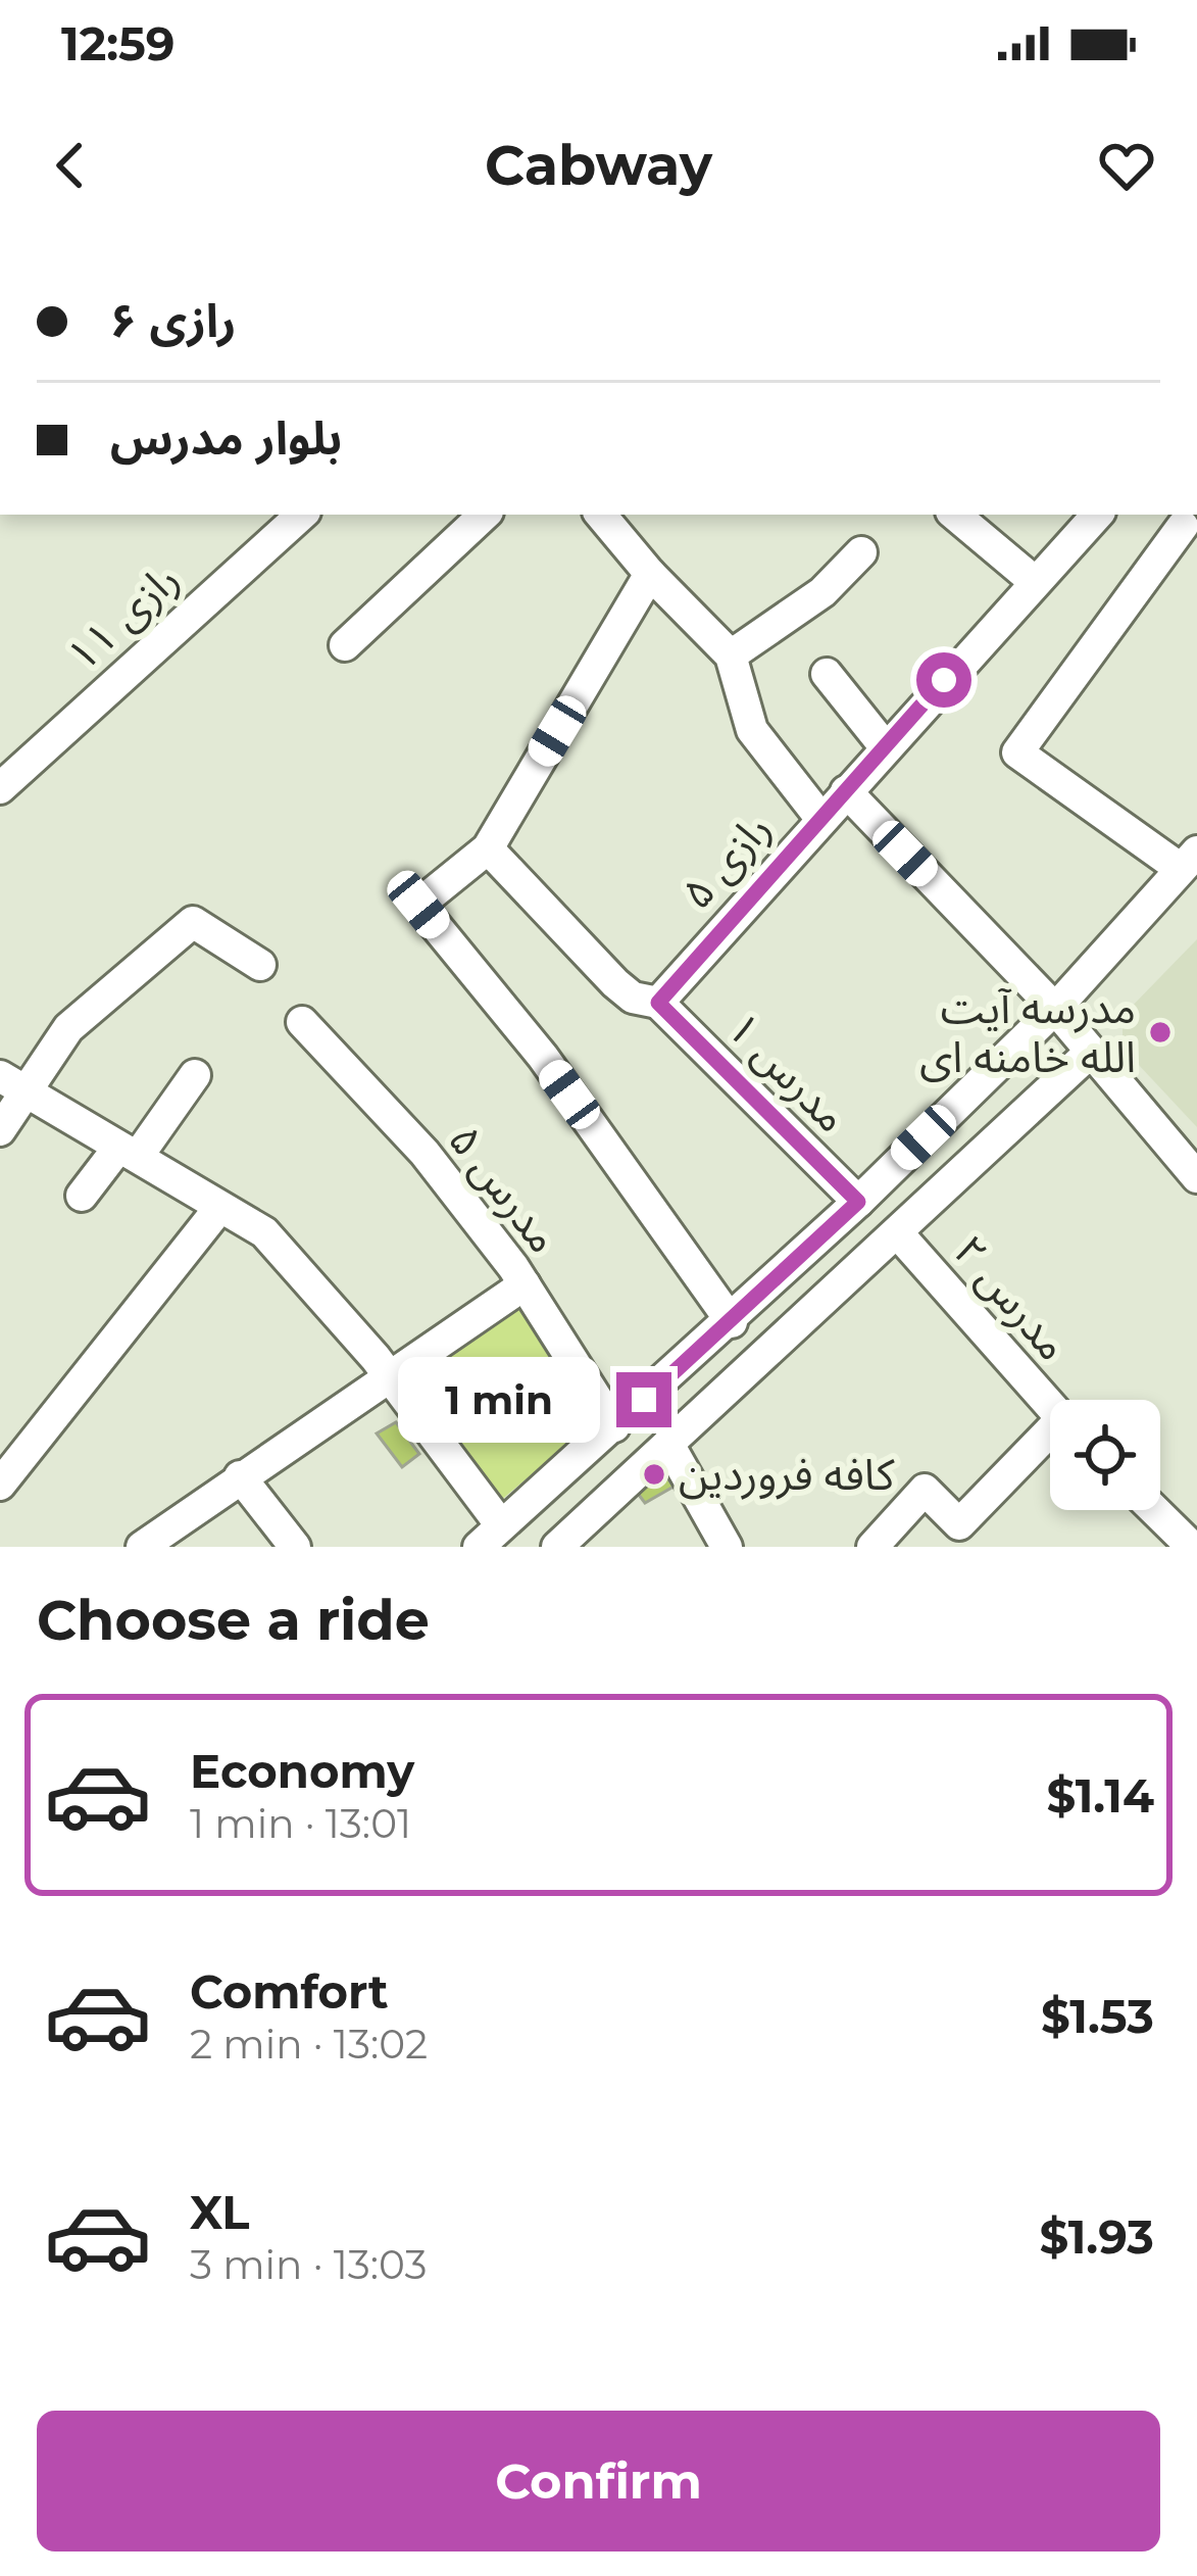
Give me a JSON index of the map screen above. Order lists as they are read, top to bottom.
{
  "streets": {
    "street": [
      "رازی ۱۱",
      "رازی ۵",
      "مدرس ۱",
      "مدرس ۵",
      "مدرس ۲"
    ]
  },
  "crossings": [
    ["رازی ۵", "مدرس ۱"]
  ],
  "places": ["مدرسه آیت الله خامنه ای", "کافه فروردین"],
  "page": {
    "status": "12:59",
    "header": "Cabway",
    "banner": ["رازی ۶", "بلوار مدرس"],
    "bubble": "1 min",
    "heading": "Choose a ride",
    "list": [
      {
        "name": "Economy",
        "note": "1 min · 13:01",
        "value": "$1.14"
      },
      {
        "name": "Comfort",
        "note": "2 min · 13:02",
        "value": "$1.53"
      },
      {
        "name": "XL",
        "note": "3 min · 13:03",
        "value": "$1.93"
      }
    ],
    "buttons": "Confirm"
  }
}
